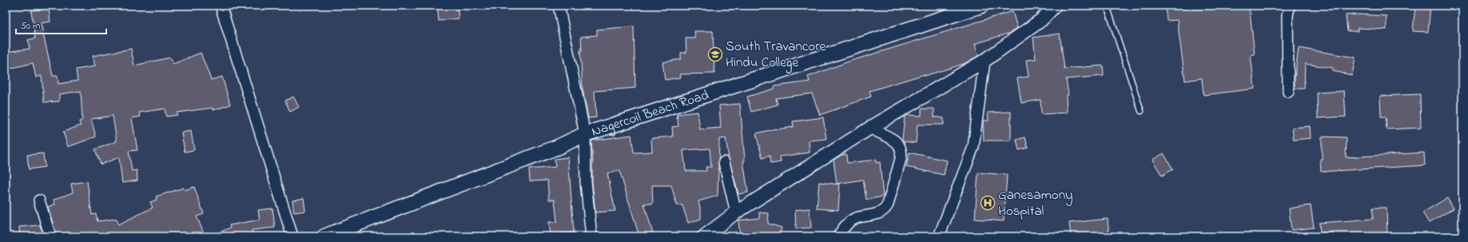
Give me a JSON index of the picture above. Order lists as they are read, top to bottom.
{
  "streets": {
    "main road": ["Nagercoil Beach Road"]
  },
  "places": {
    "school or university": ["South Travancore Hindu College"],
    "hospital": ["Ganesamony Hospital"]
  },
  "scale_bar": "50 m"
}
